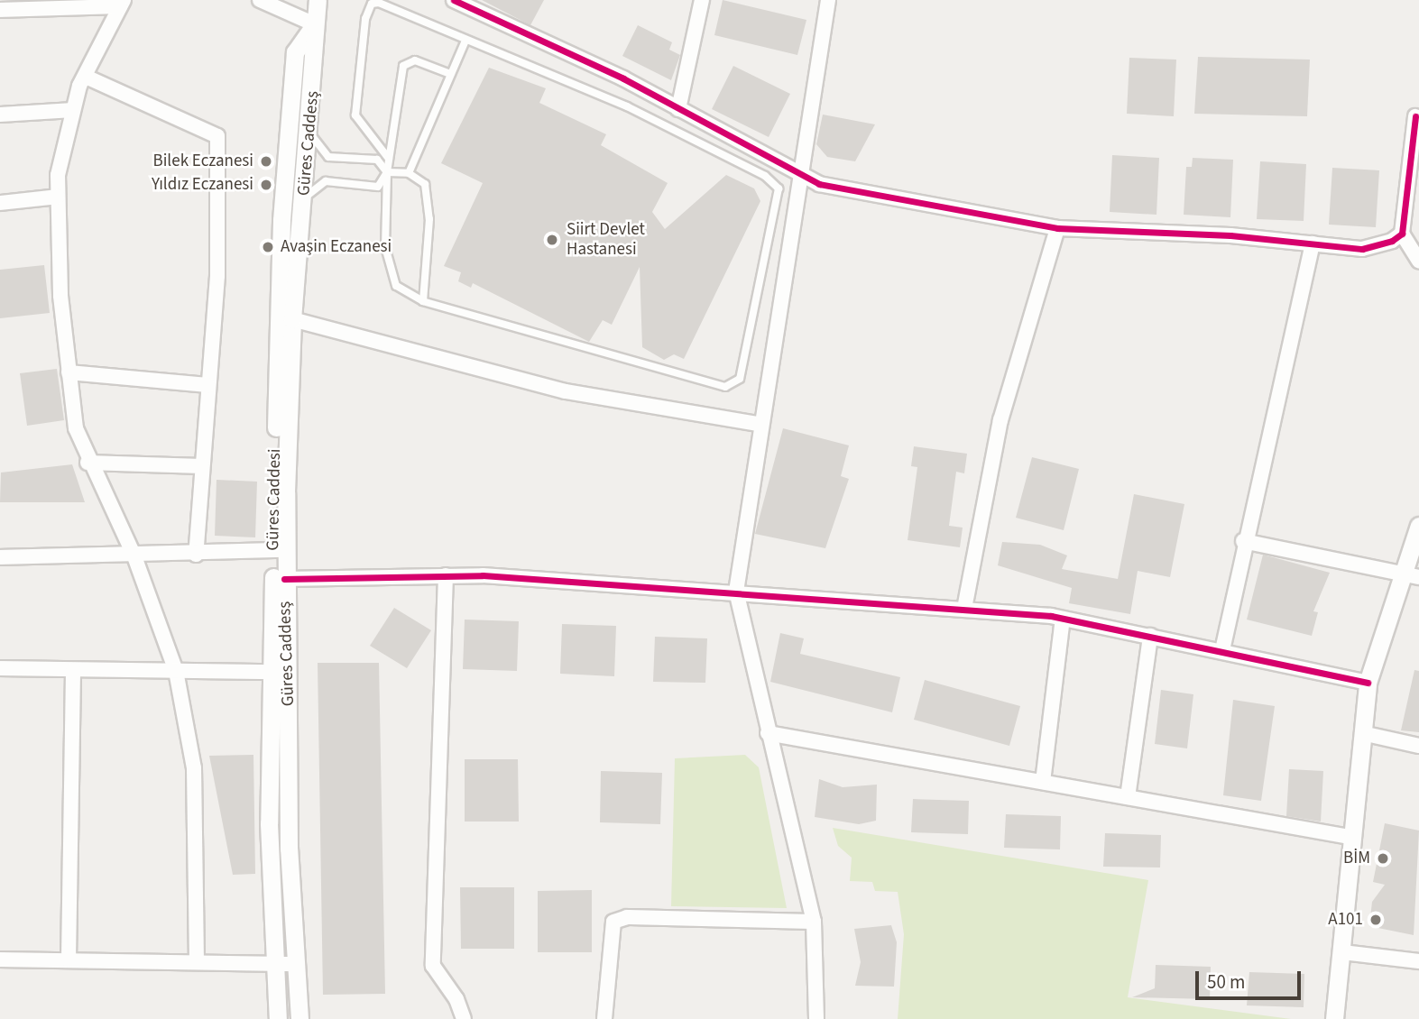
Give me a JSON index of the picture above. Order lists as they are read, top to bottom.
{
  "streets": {
    "street": ["Güres Caddesş", "Güres Caddesi"]
  },
  "crossings": [
    ["Güres Caddesş", "Güres Caddesi"]
  ],
  "places": [
    "Bilek Eczanesi",
    "Yıldız Eczanesi",
    "Siirt Devlet Hastanesi",
    "Avaşin Eczanesi",
    "BİM",
    "A101"
  ],
  "scale_bar": "50 m"
}
